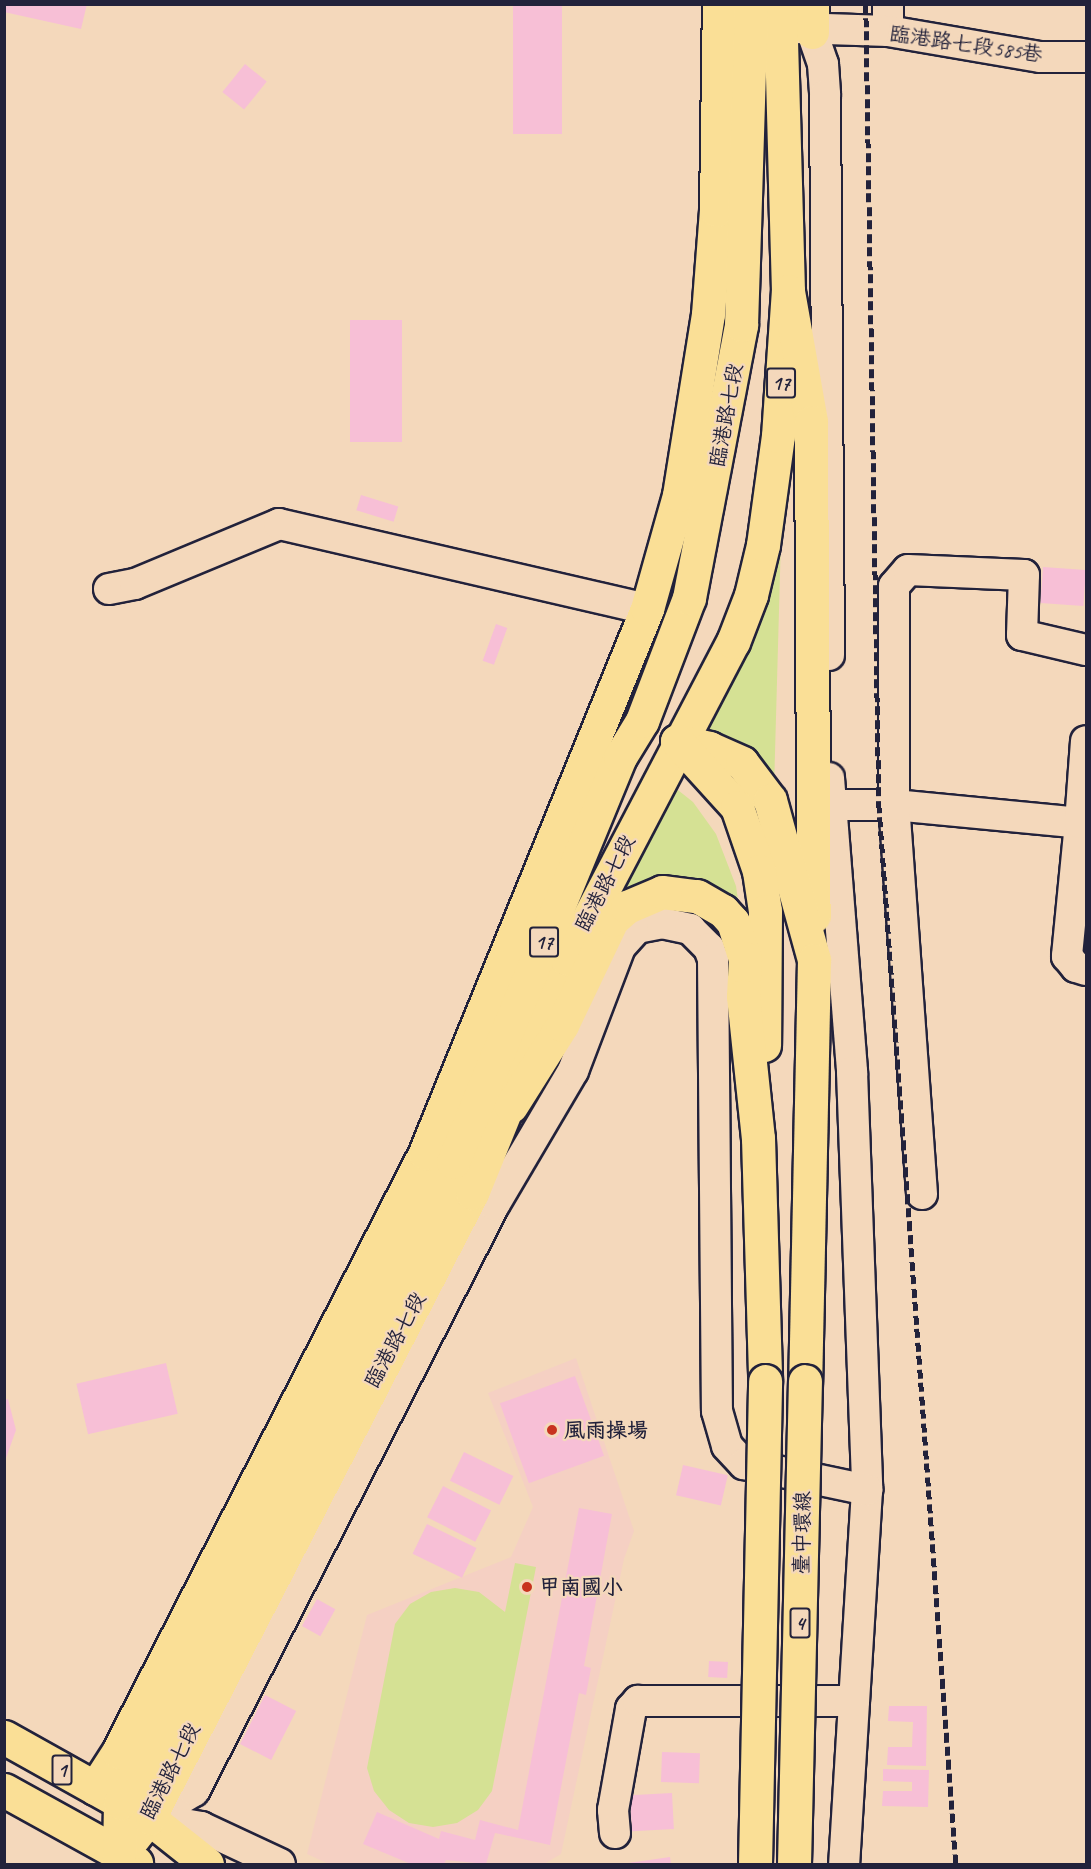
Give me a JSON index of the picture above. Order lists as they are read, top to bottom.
{
  "streets": {
    "main road": [
      "17",
      "臨港路七段",
      "臺中環線",
      "4",
      "1"
    ],
    "street": ["臨港路七段585巷"]
  },
  "crossings": [
    ["臨港路七段585巷", "臨港路七段"],
    ["臨港路七段", "臺中環線"],
    ["臨港路七段", "1"]
  ],
  "places": ["風雨操場", "甲南國小"]
}
